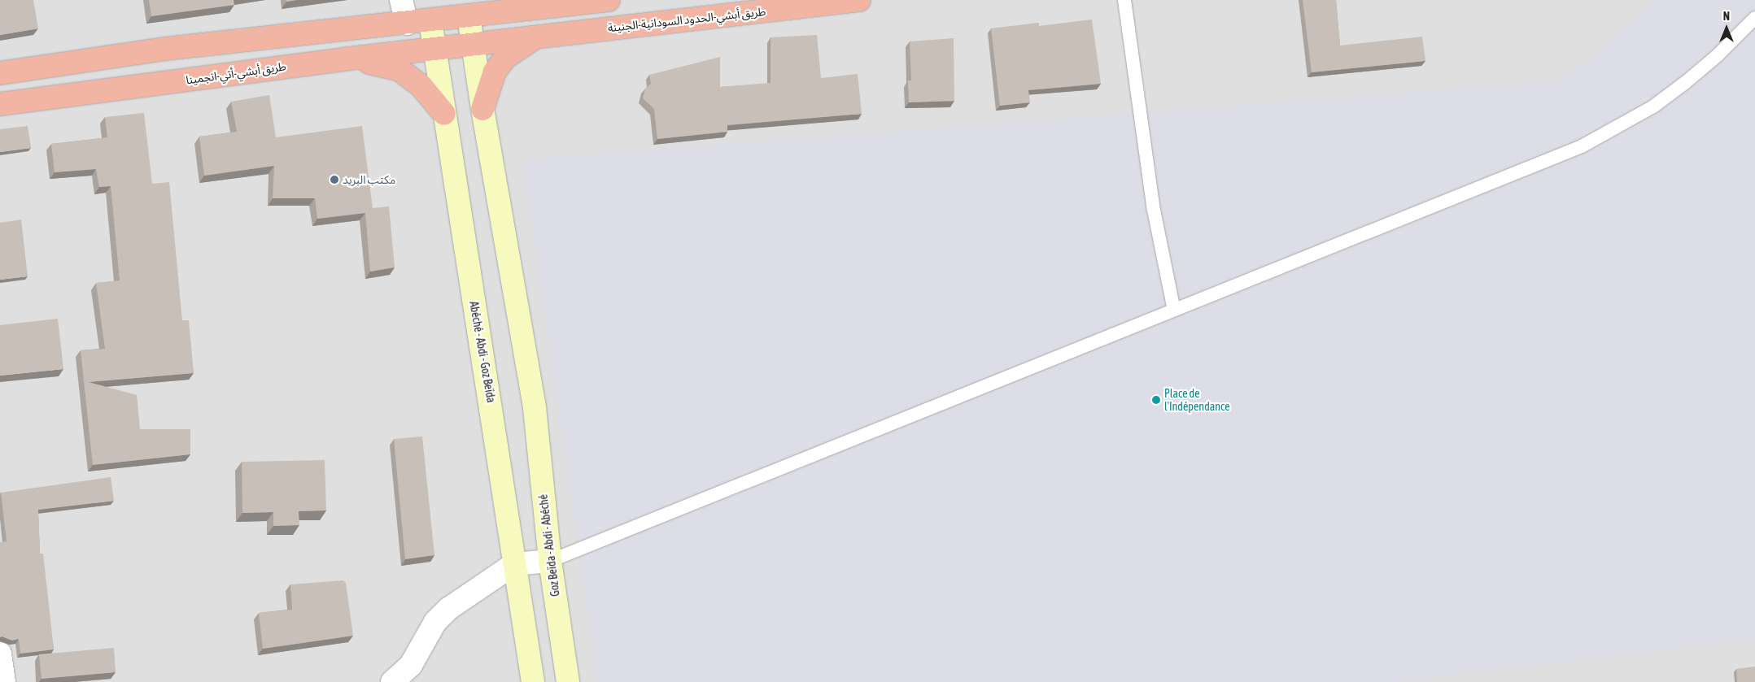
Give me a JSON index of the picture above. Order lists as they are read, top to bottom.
{
  "streets": {
    "highway": ["طريق أبشي-الحدود السودانية-الجنينة", "طريق أبشي-أتي-انجمينا"],
    "main road": ["Abéché - Abdi - Goz Beïda", "Goz Beïda - Abdi - Abéché"]
  },
  "crossings": [
    ["طريق أبشي-الحدود السودانية-الجنينة", "طريق أبشي-أتي-انجمينا"],
    ["طريق أبشي-الحدود السودانية-الجنينة", "Goz Beïda - Abdi - Abéché"],
    ["طريق أبشي-أتي-انجمينا", "Abéché - Abdi - Goz Beïda"],
    ["طريق أبشي-أتي-انجمينا", "Goz Beïda - Abdi - Abéché"]
  ],
  "places": ["مكتب البريد", "Place de l'Indépendance"],
  "north": "top"
}
